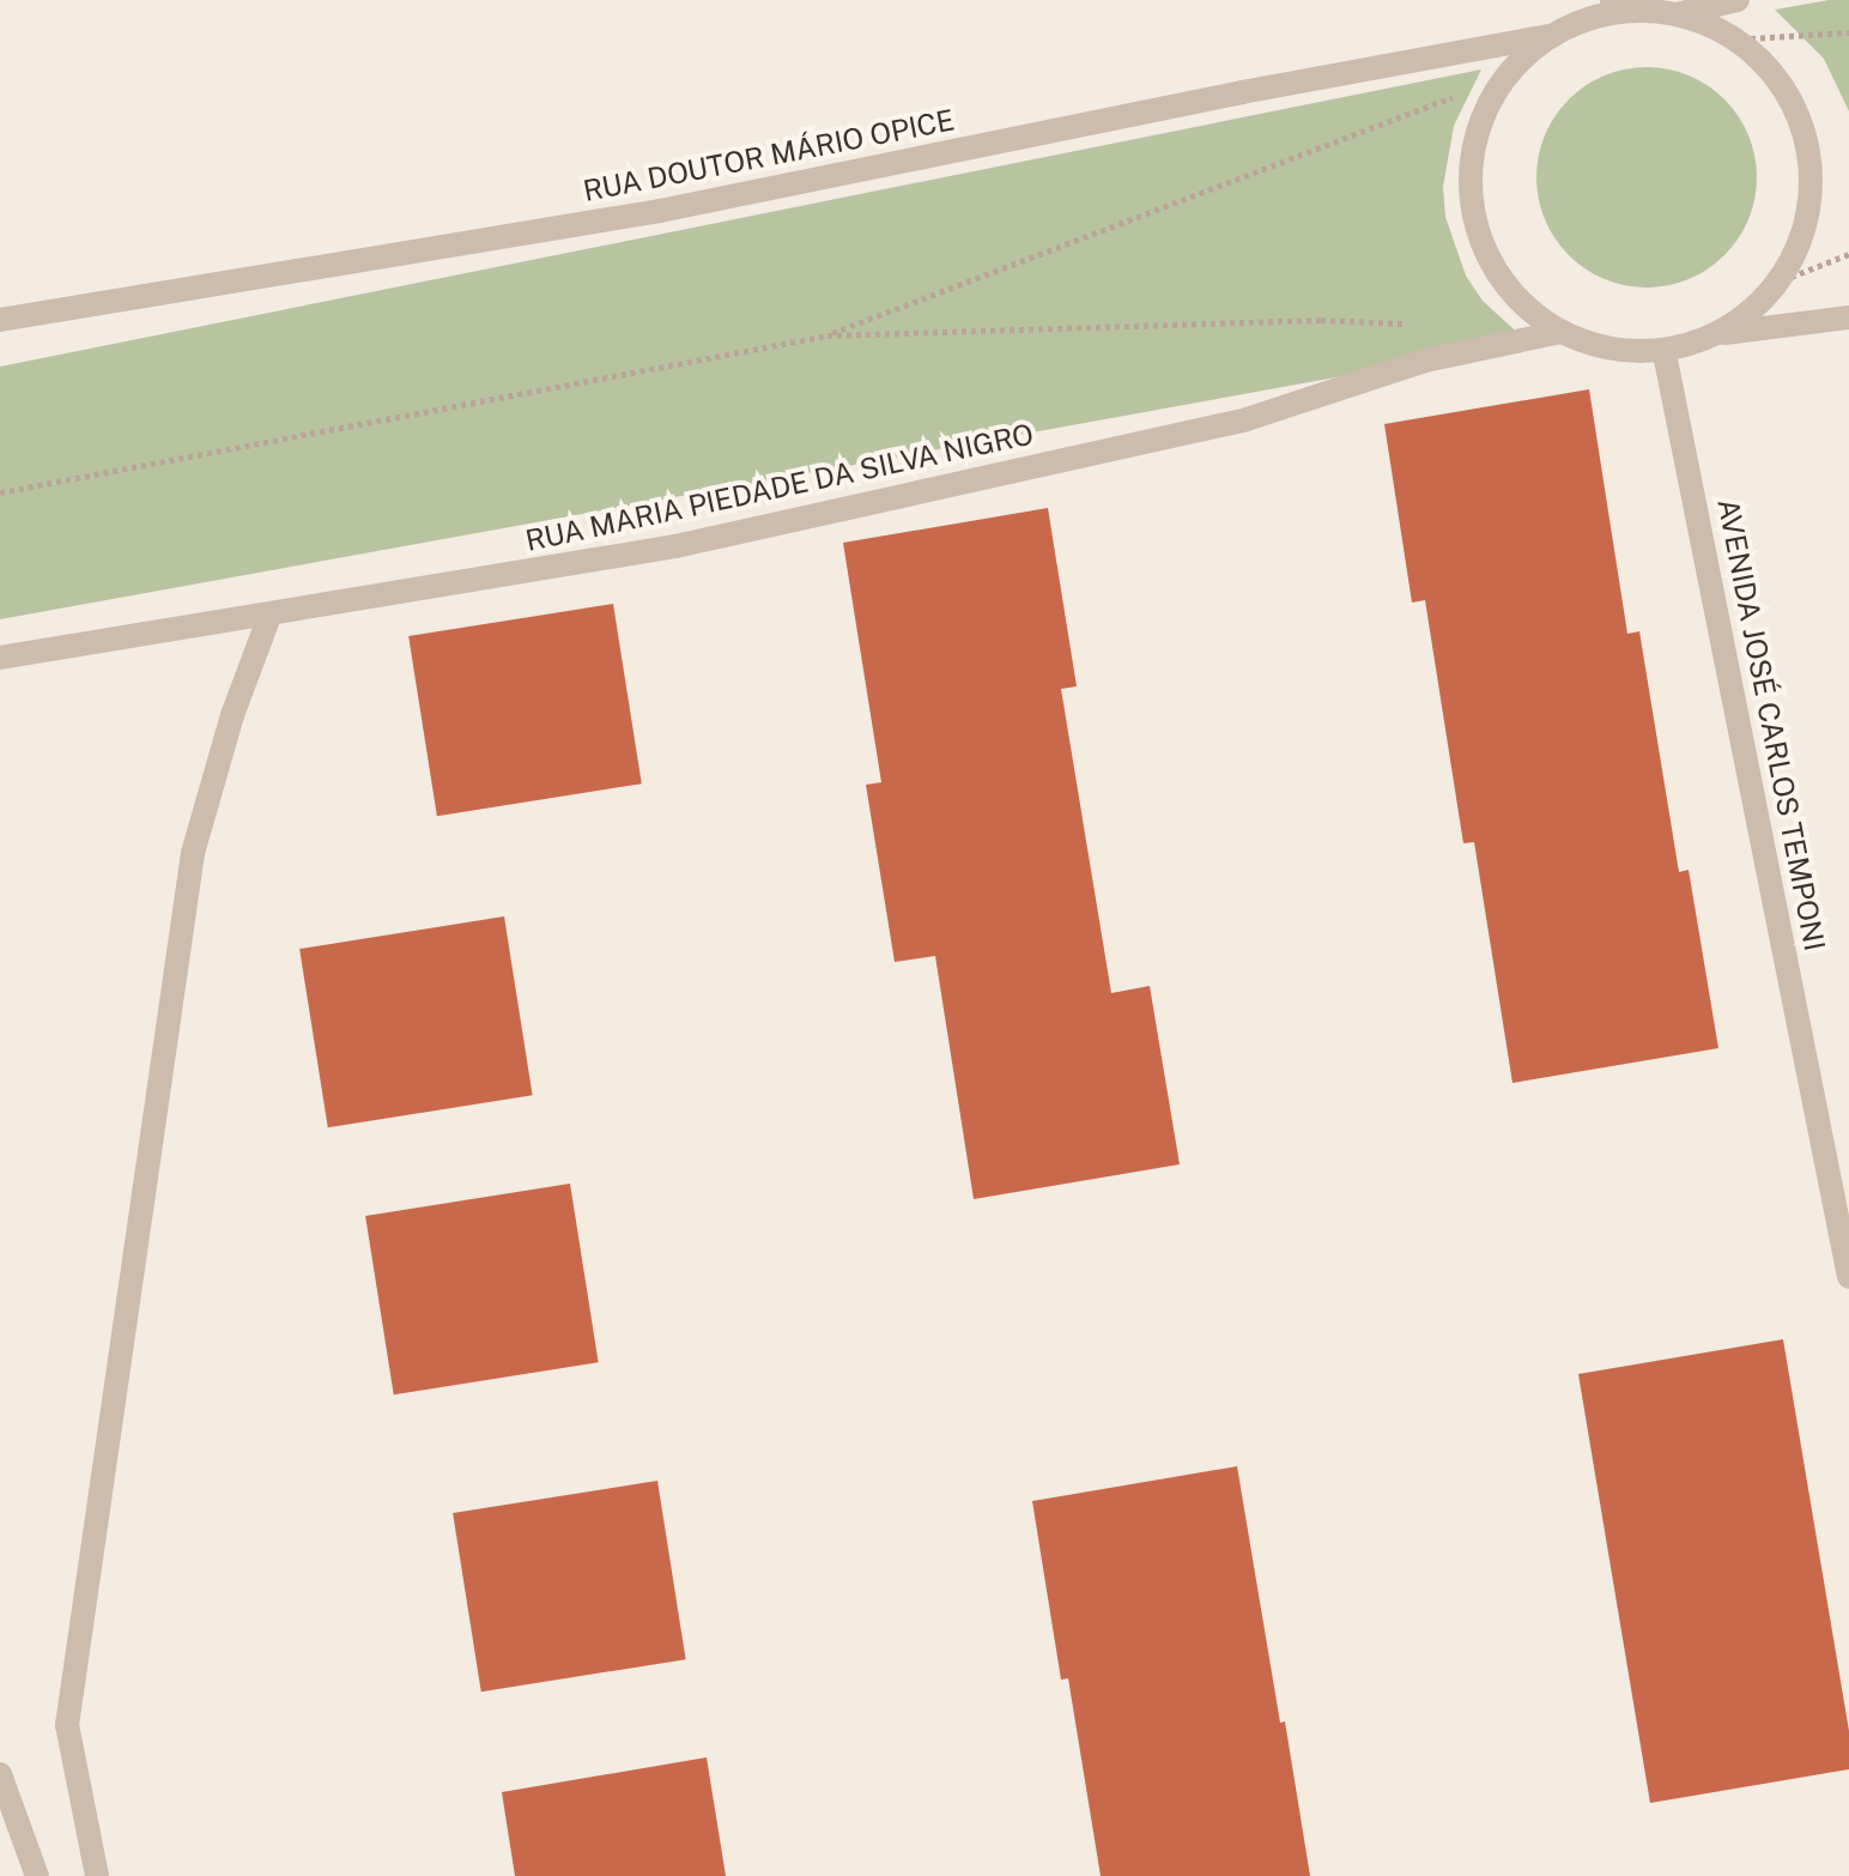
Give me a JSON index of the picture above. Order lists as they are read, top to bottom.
{
  "streets": {
    "street": ["RUA DOUTOR MÁRIO OPICE", "RUA MARIA PIEDADE DA SILVA NIGRO", "AVENIDA JOSÉ CARLOS TEMPONI"]
  }
}
